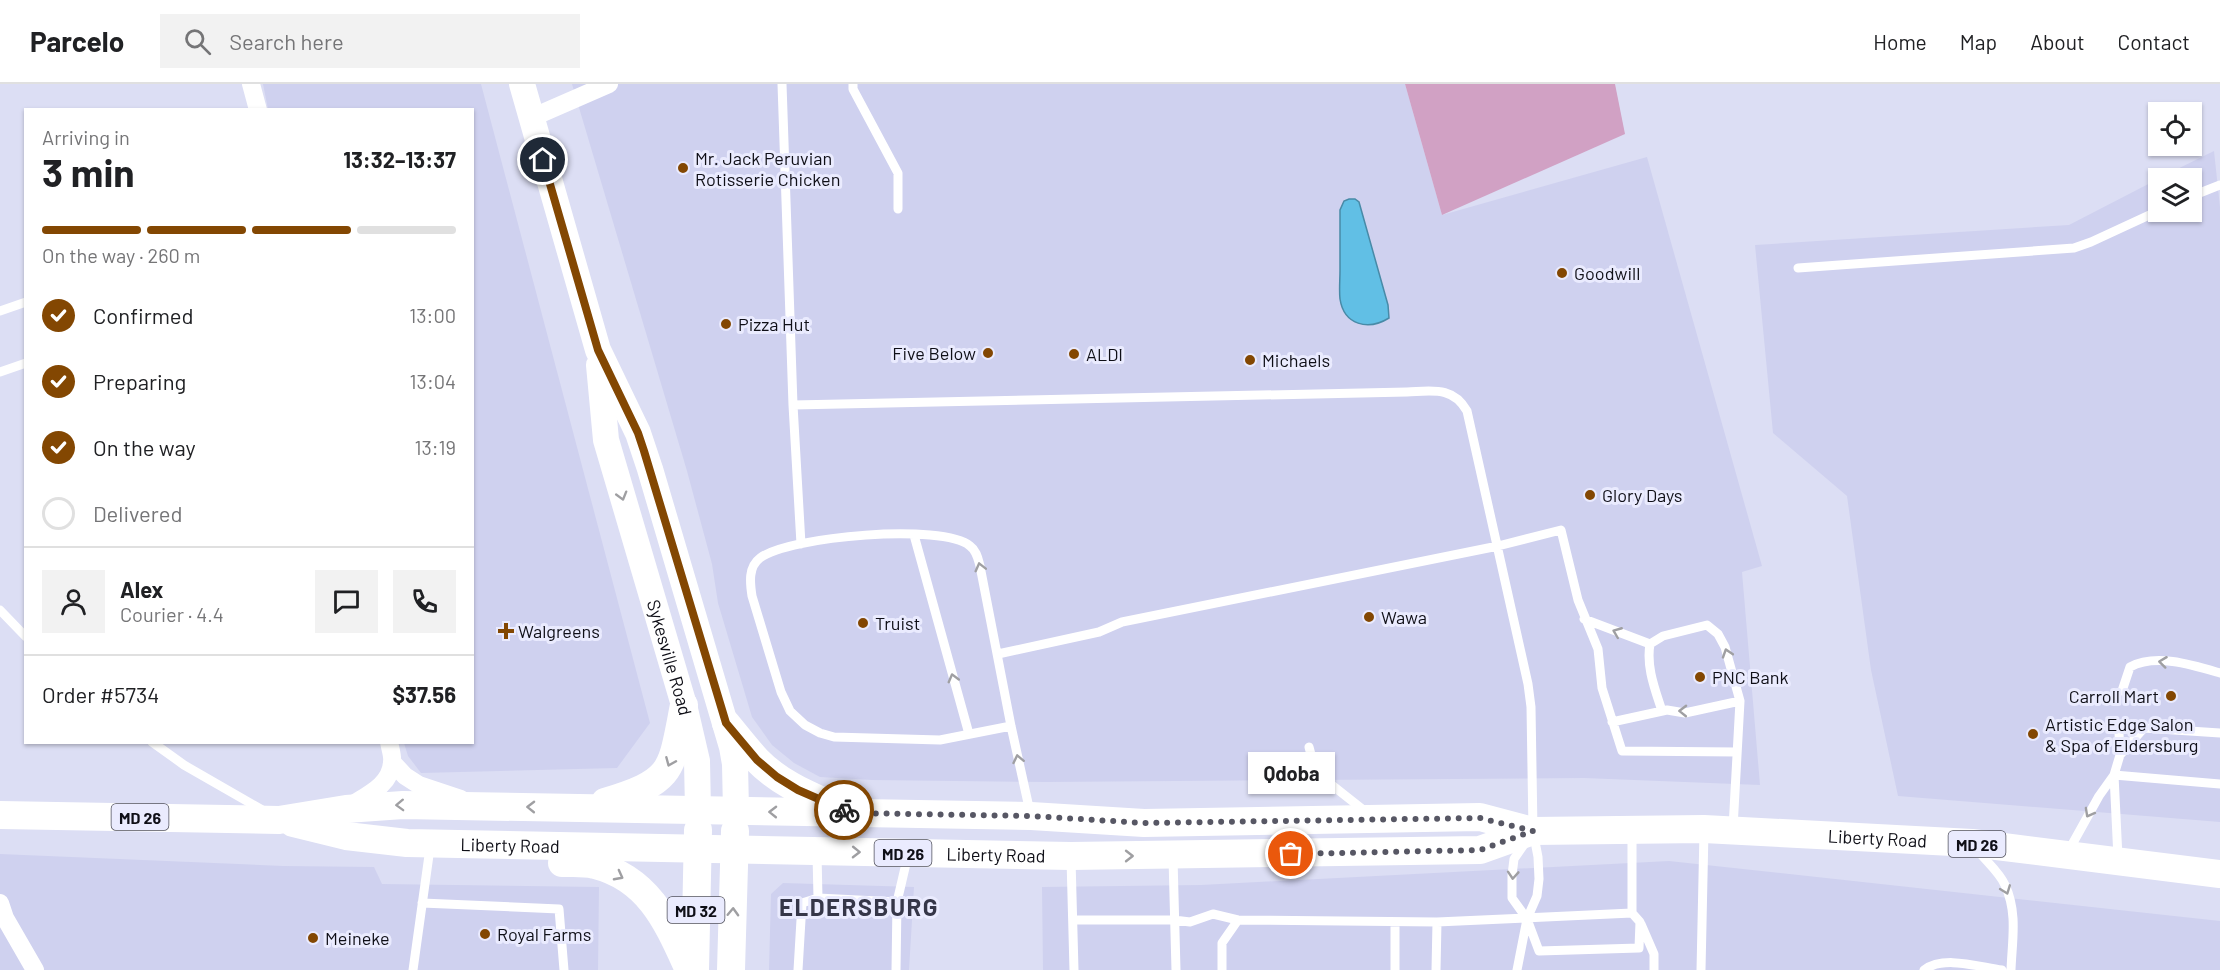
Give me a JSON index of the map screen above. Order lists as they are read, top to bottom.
{
  "streets": {
    "main road": [
      "Sykesville Road",
      "MD 26",
      "Liberty Road",
      "MD 32"
    ]
  },
  "crossings": [
    ["Sykesville Road", "Liberty Road"]
  ],
  "districts": ["ELDERSBURG"],
  "places": {
    "other": [
      "Mr. Jack Peruvian Rotisserie Chicken",
      "Goodwill",
      "Pizza Hut",
      "Five Below",
      "ALDI",
      "Michaels",
      "Glory Days",
      "Wawa",
      "Truist",
      "PNC Bank",
      "Carroll Mart",
      "Artistic Edge Salon & Spa of Eldersburg",
      "Qdoba",
      "Royal Farms",
      "Meineke"
    ],
    "health": ["Walgreens"]
  },
  "page": {
    "header": "Parcelo",
    "search": "Search here",
    "nav": [
      "Home",
      "Map",
      "About",
      "Contact"
    ],
    "heading": ["3 min", "Arriving in", "13:32–13:37"],
    "panel": [
      "Alex",
      "Courier · 4.4",
      "Order #5734",
      "$37.56"
    ],
    "bar": "On the way · 260 m",
    "list": [
      ["Confirmed", "13:00"],
      ["Preparing", "13:04"],
      ["On the way", "13:19"],
      "Delivered"
    ],
    "bubble": "Qdoba"
  }
}
